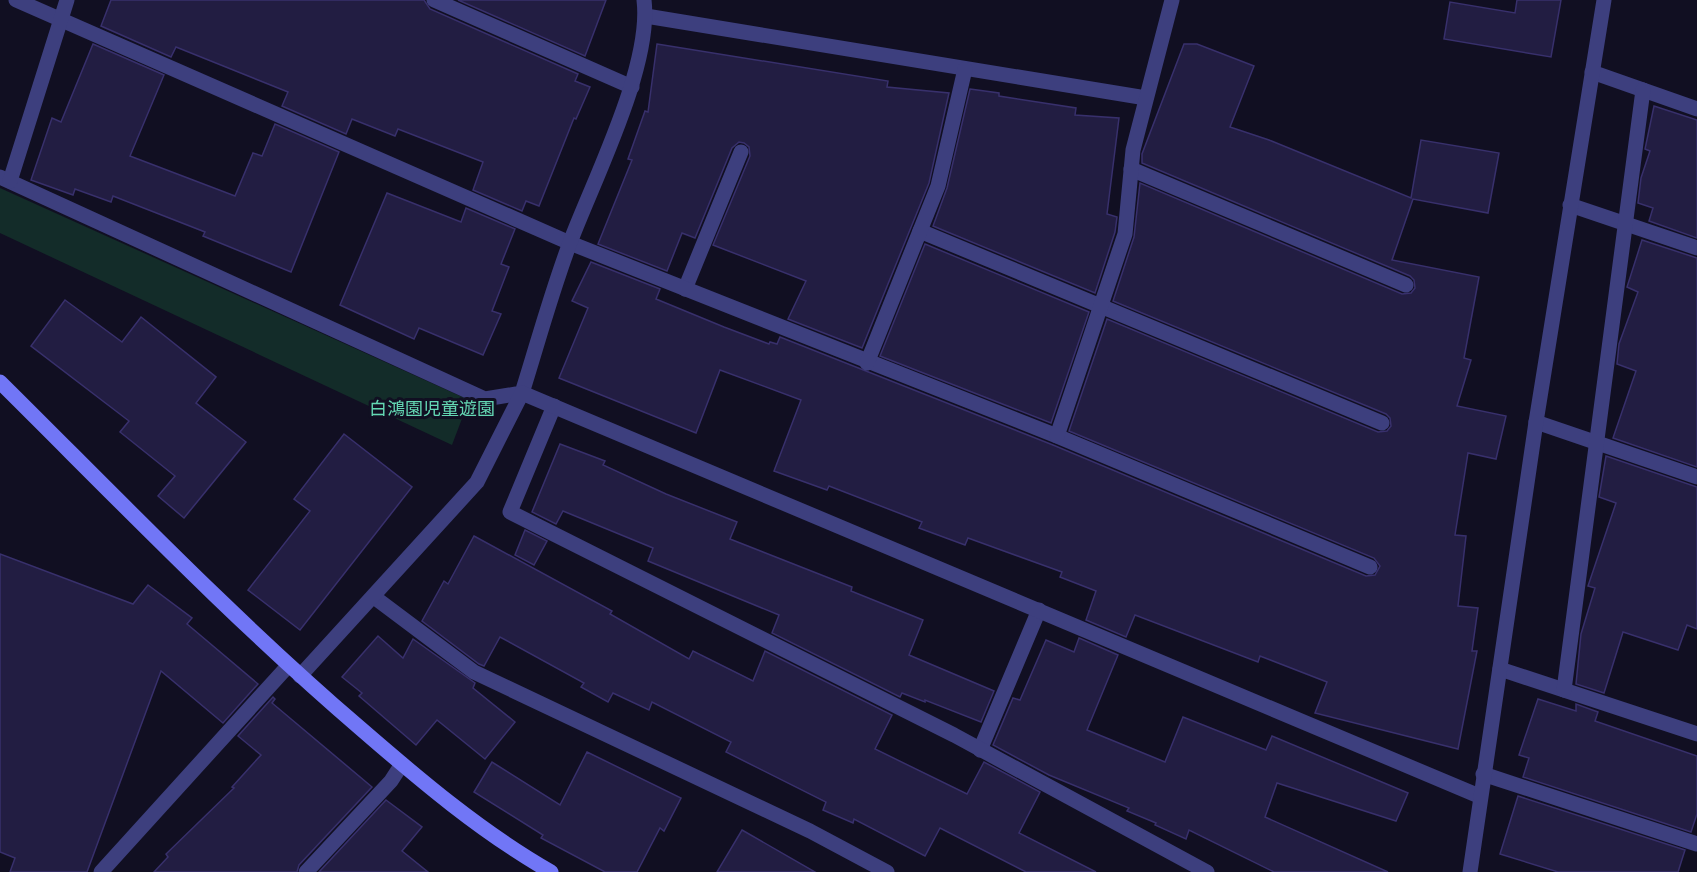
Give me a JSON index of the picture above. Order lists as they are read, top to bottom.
{
  "parks": ["白鴻園児童遊園"]
}
